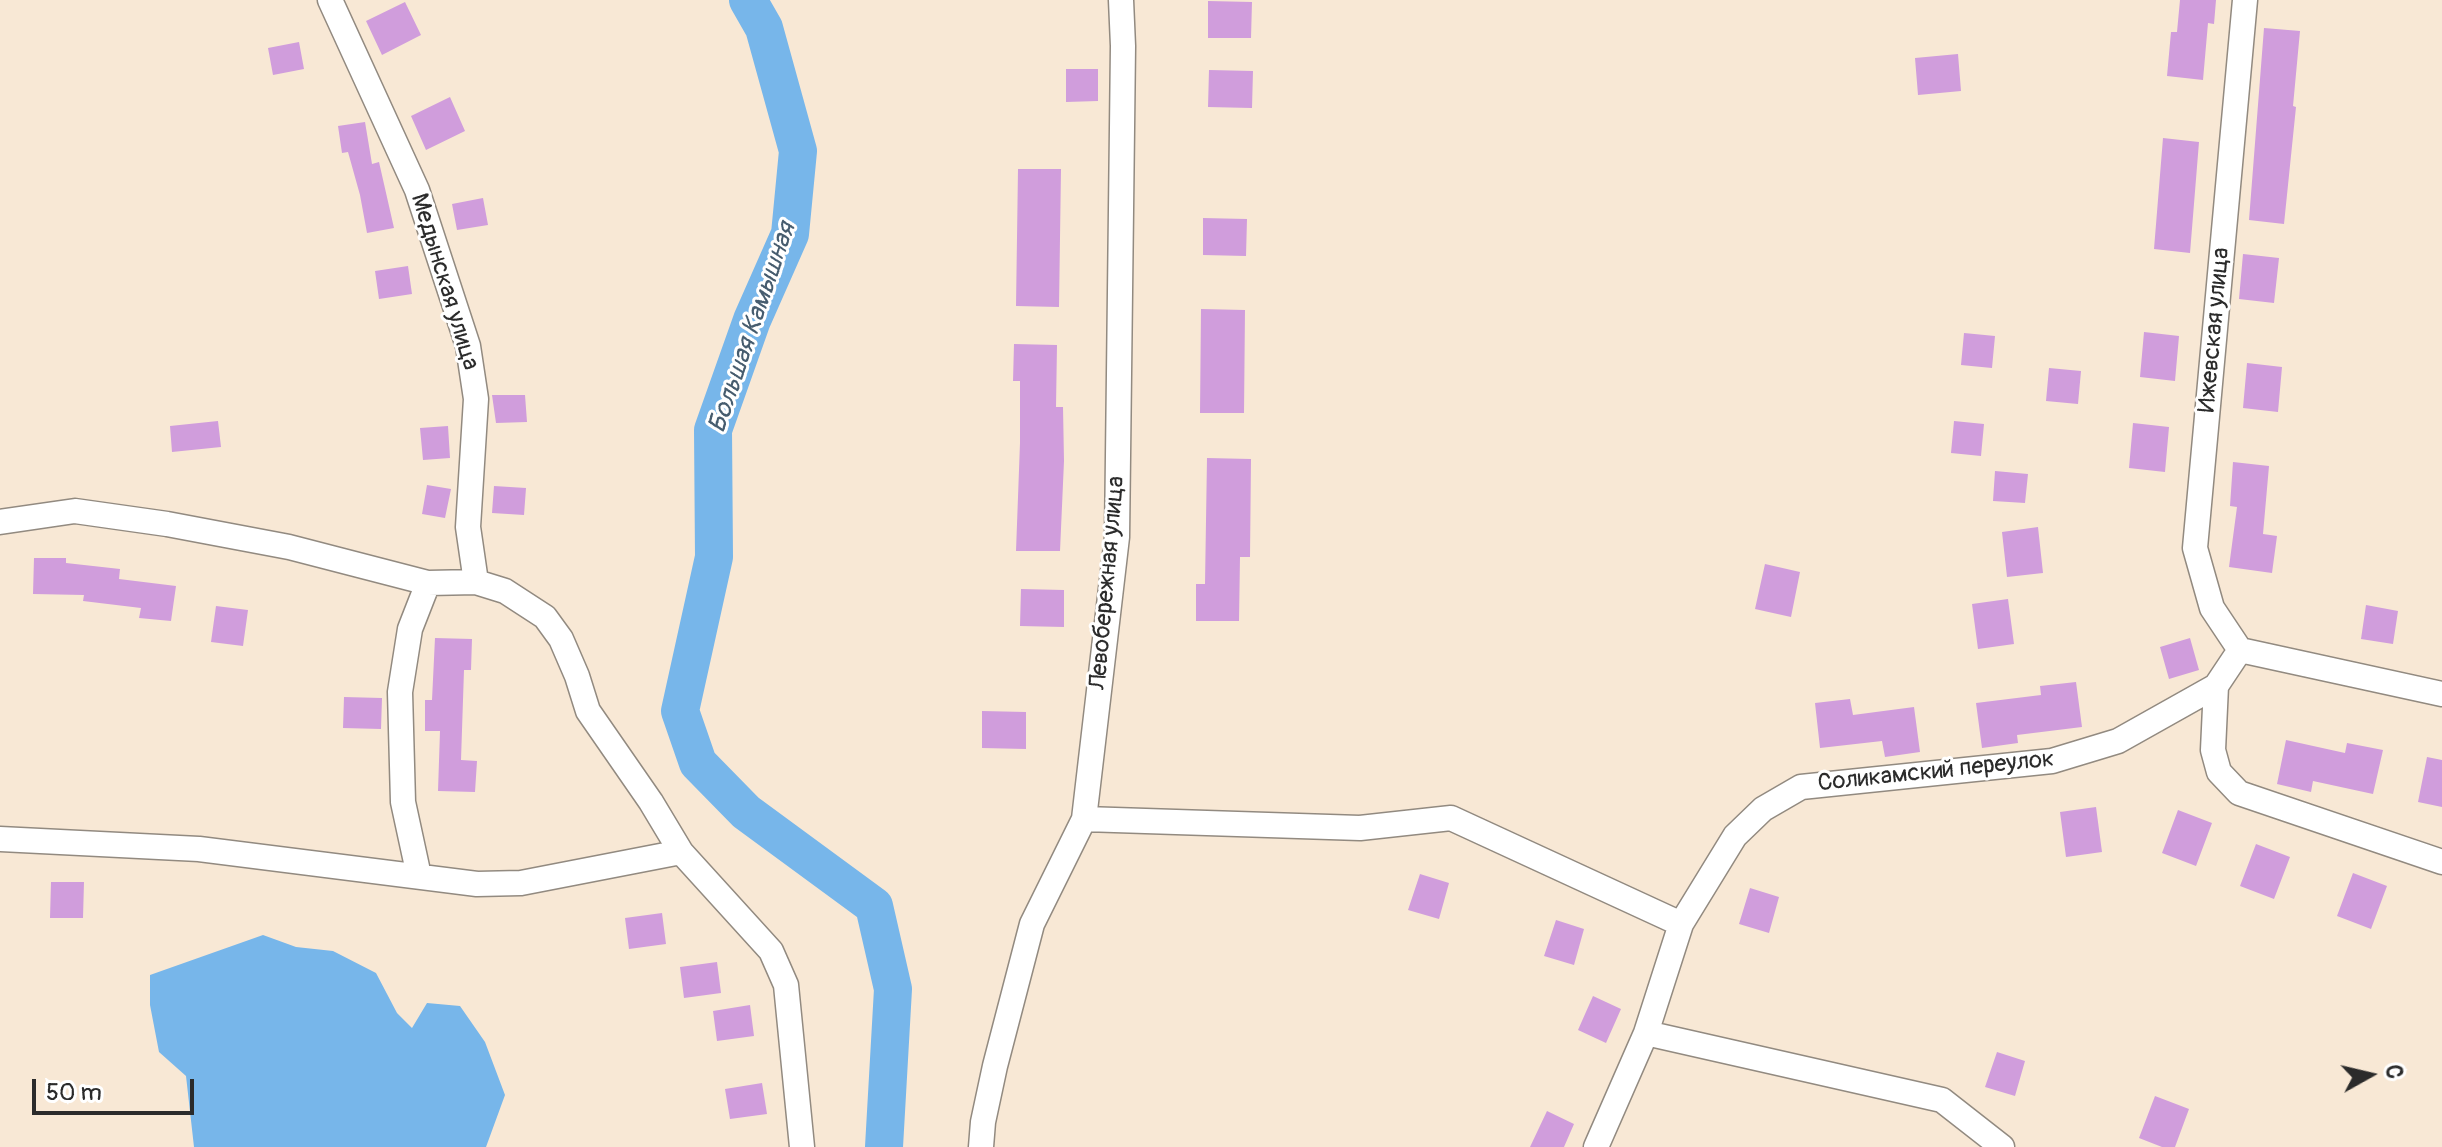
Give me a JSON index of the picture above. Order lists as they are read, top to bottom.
{
  "streets": {
    "street": [
      "Медынская улица",
      "Ижевская улица",
      "Левобережная улица",
      "Соликамский переулок"
    ]
  },
  "crossings": [
    ["Ижевская улица", "Соликамский переулок"]
  ],
  "water": ["Большая Камышная"],
  "scale_bar": "50 m",
  "north": "right"
}
